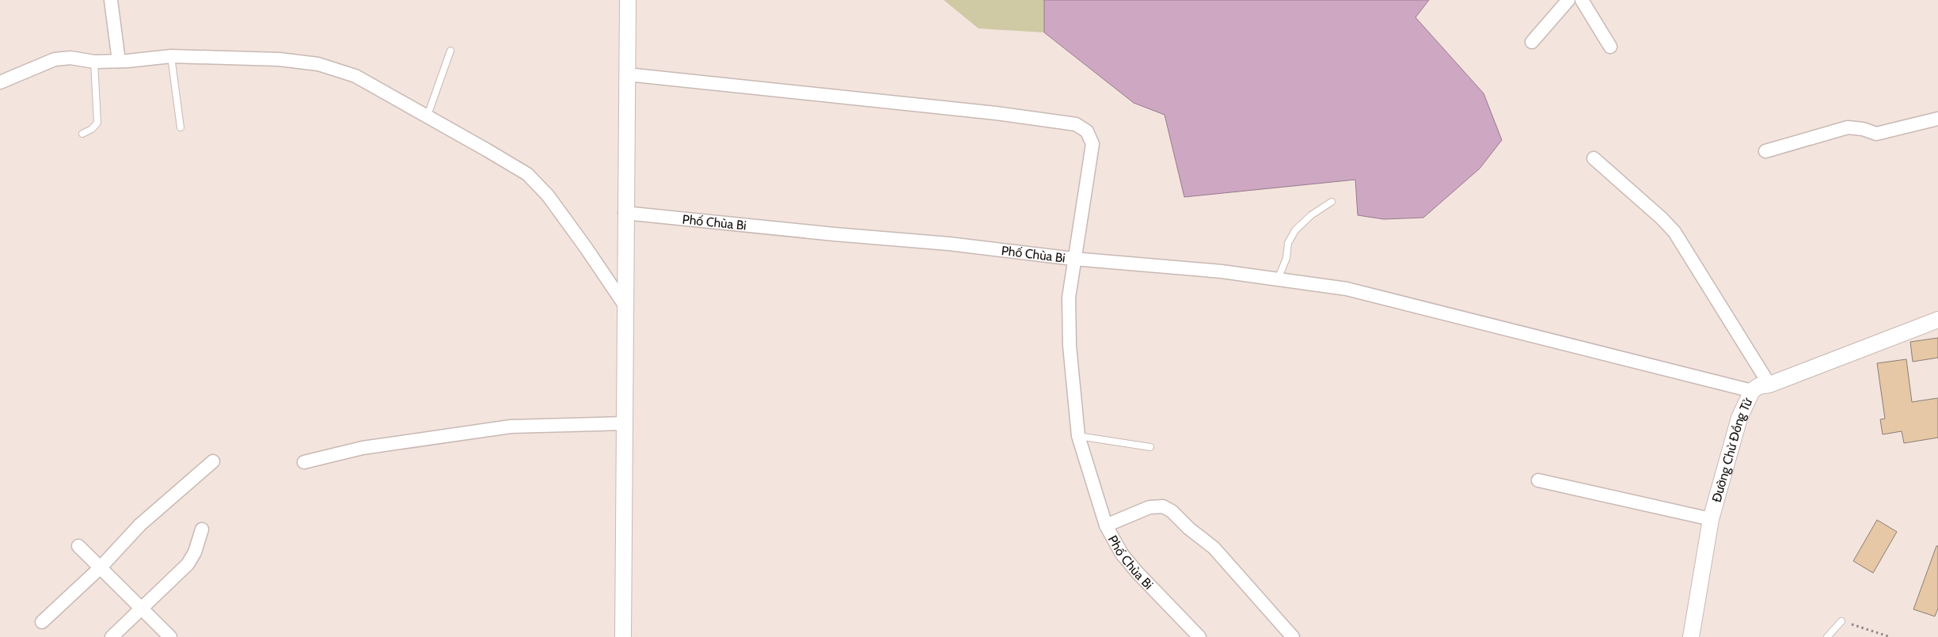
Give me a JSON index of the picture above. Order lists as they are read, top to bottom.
{
  "streets": {
    "street": ["Phố Chùa Bi", "Đường Chử Đồng Tử"]
  }
}
